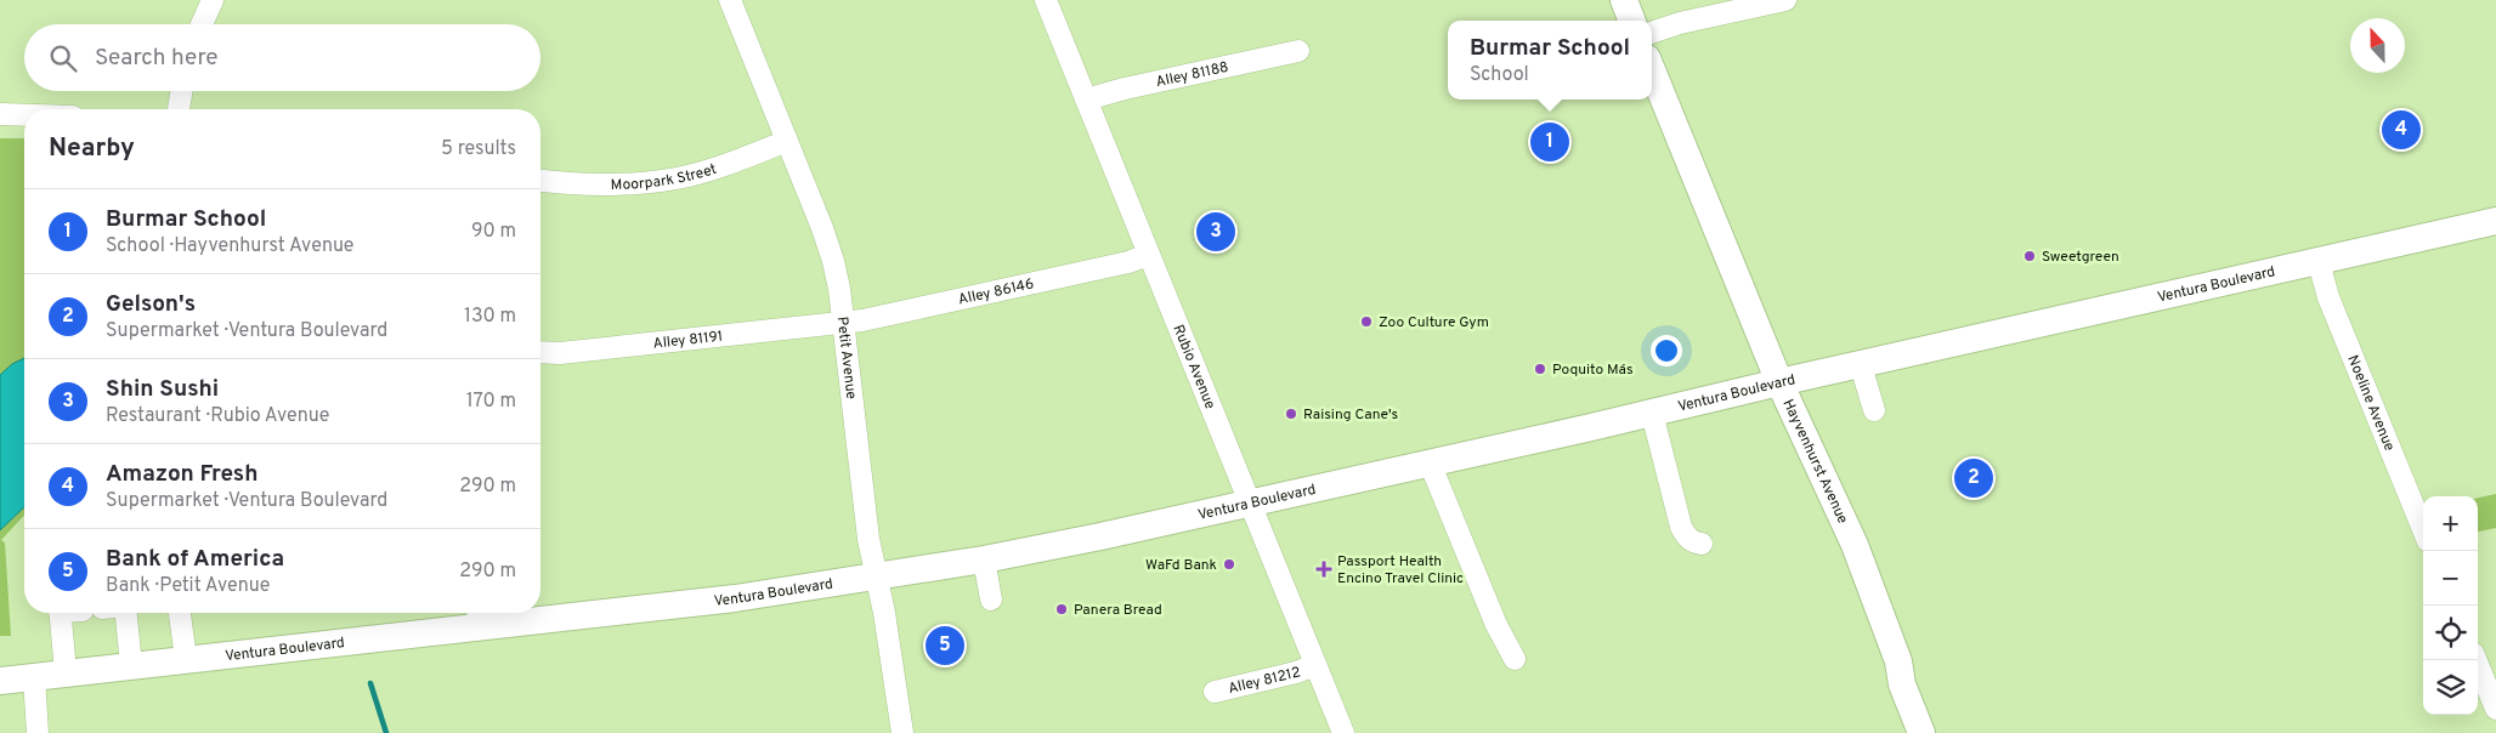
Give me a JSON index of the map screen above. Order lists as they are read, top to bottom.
{
  "streets": {
    "main road": ["Ventura Boulevard", "Hayvenhurst Avenue"],
    "street": [
      "Alley 81188",
      "Moorpark Street",
      "Alley 86146",
      "Alley 81191",
      "Petit Avenue",
      "Rubio Avenue",
      "Noeline Avenue",
      "Alley 81212"
    ]
  },
  "crossings": [
    ["Alley 81188", "Rubio Avenue"],
    ["Moorpark Street", "Petit Avenue"],
    ["Ventura Boulevard", "Petit Avenue"],
    ["Ventura Boulevard", "Rubio Avenue"],
    ["Ventura Boulevard", "Noeline Avenue"],
    ["Ventura Boulevard", "Hayvenhurst Avenue"],
    ["Alley 86146", "Alley 81191"],
    ["Alley 86146", "Petit Avenue"],
    ["Alley 86146", "Rubio Avenue"],
    ["Alley 81191", "Petit Avenue"],
    ["Rubio Avenue", "Alley 81212"]
  ],
  "places": {
    "other": [
      "Sweetgreen",
      "Zoo Culture Gym",
      "Poquito Más",
      "Raising Cane's",
      "WaFd Bank",
      "Panera Bread"
    ],
    "health": ["Passport Health Encino Travel Clinic"]
  },
  "north": "top",
  "page": {
    "popup": ["Burmar School", "School"],
    "search": "Search here",
    "pins": [
      "4",
      "1",
      "3",
      "2",
      "5"
    ],
    "heading": ["Nearby", "5 results"],
    "list": [
      {
        "mark": "1",
        "name": "Burmar School",
        "note": "School · Hayvenhurst Avenue",
        "value": "90 m"
      },
      {
        "mark": "2",
        "name": "Gelson's",
        "note": "Supermarket · Ventura Boulevard",
        "value": "130 m"
      },
      {
        "mark": "3",
        "name": "Shin Sushi",
        "note": "Restaurant · Rubio Avenue",
        "value": "170 m"
      },
      {
        "mark": "4",
        "name": "Amazon Fresh",
        "note": "Supermarket · Ventura Boulevard",
        "value": "290 m"
      },
      {
        "mark": "5",
        "name": "Bank of America",
        "note": "Bank · Petit Avenue",
        "value": "290 m"
      }
    ],
    "map_buttons": ["+", "−"]
  }
}
